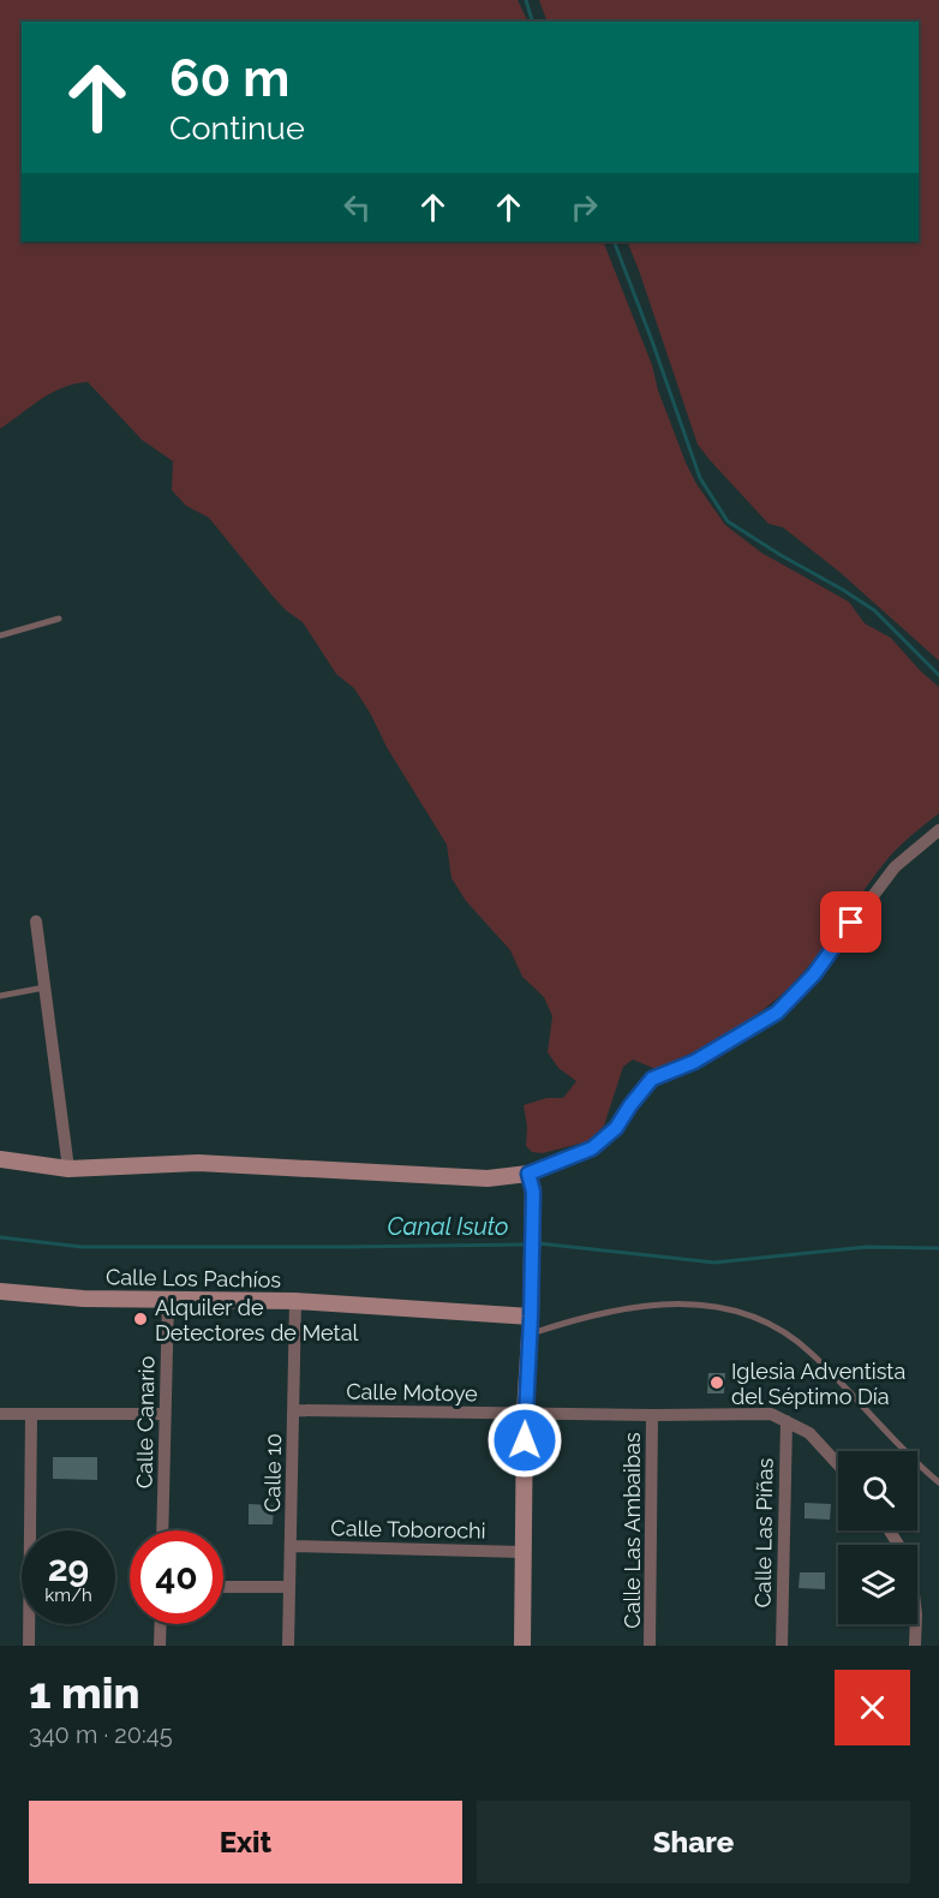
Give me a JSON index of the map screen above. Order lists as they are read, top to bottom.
{
  "streets": {
    "street": [
      "Calle Los Pachíos",
      "Calle Motoye",
      "Calle Canario",
      "Calle 10",
      "Calle Toborochi",
      "Calle Las Ambaibas",
      "Calle Las Piñas"
    ]
  },
  "crossings": [
    ["Calle Los Pachíos", "Calle Canario"],
    ["Calle Los Pachíos", "Calle 10"],
    ["Calle Motoye", "Calle 10"],
    ["Calle Motoye", "Calle Las Ambaibas"],
    ["Calle Motoye", "Calle Las Piñas"],
    ["Calle 10", "Calle Toborochi"]
  ],
  "water": ["Canal Isuto"],
  "places": ["Alquiler de Detectores de Metal", "Iglesia Adventista del Séptimo Día"],
  "page": {
    "turn": ["60 m", "Continue"],
    "speed": "29 km/h",
    "limit": "40",
    "heading": ["1 min", "340 m · 20:45"],
    "buttons": ["Exit", "Share"]
  }
}
